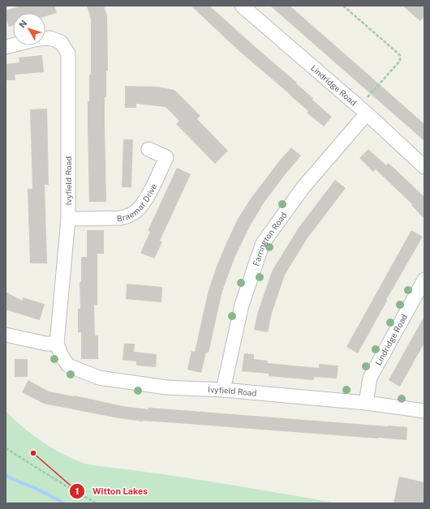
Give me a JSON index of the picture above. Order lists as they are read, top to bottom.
{
  "streets": {
    "street": [
      "Lindridge Road",
      "Ivyfield Road",
      "Braemar Drive",
      "Farrington Road"
    ]
  },
  "crossings": [
    ["Lindridge Road", "Ivyfield Road"],
    ["Lindridge Road", "Farrington Road"],
    ["Ivyfield Road", "Braemar Drive"],
    ["Ivyfield Road", "Farrington Road"]
  ],
  "places": ["Witton Lakes"],
  "north": "top left"
}
